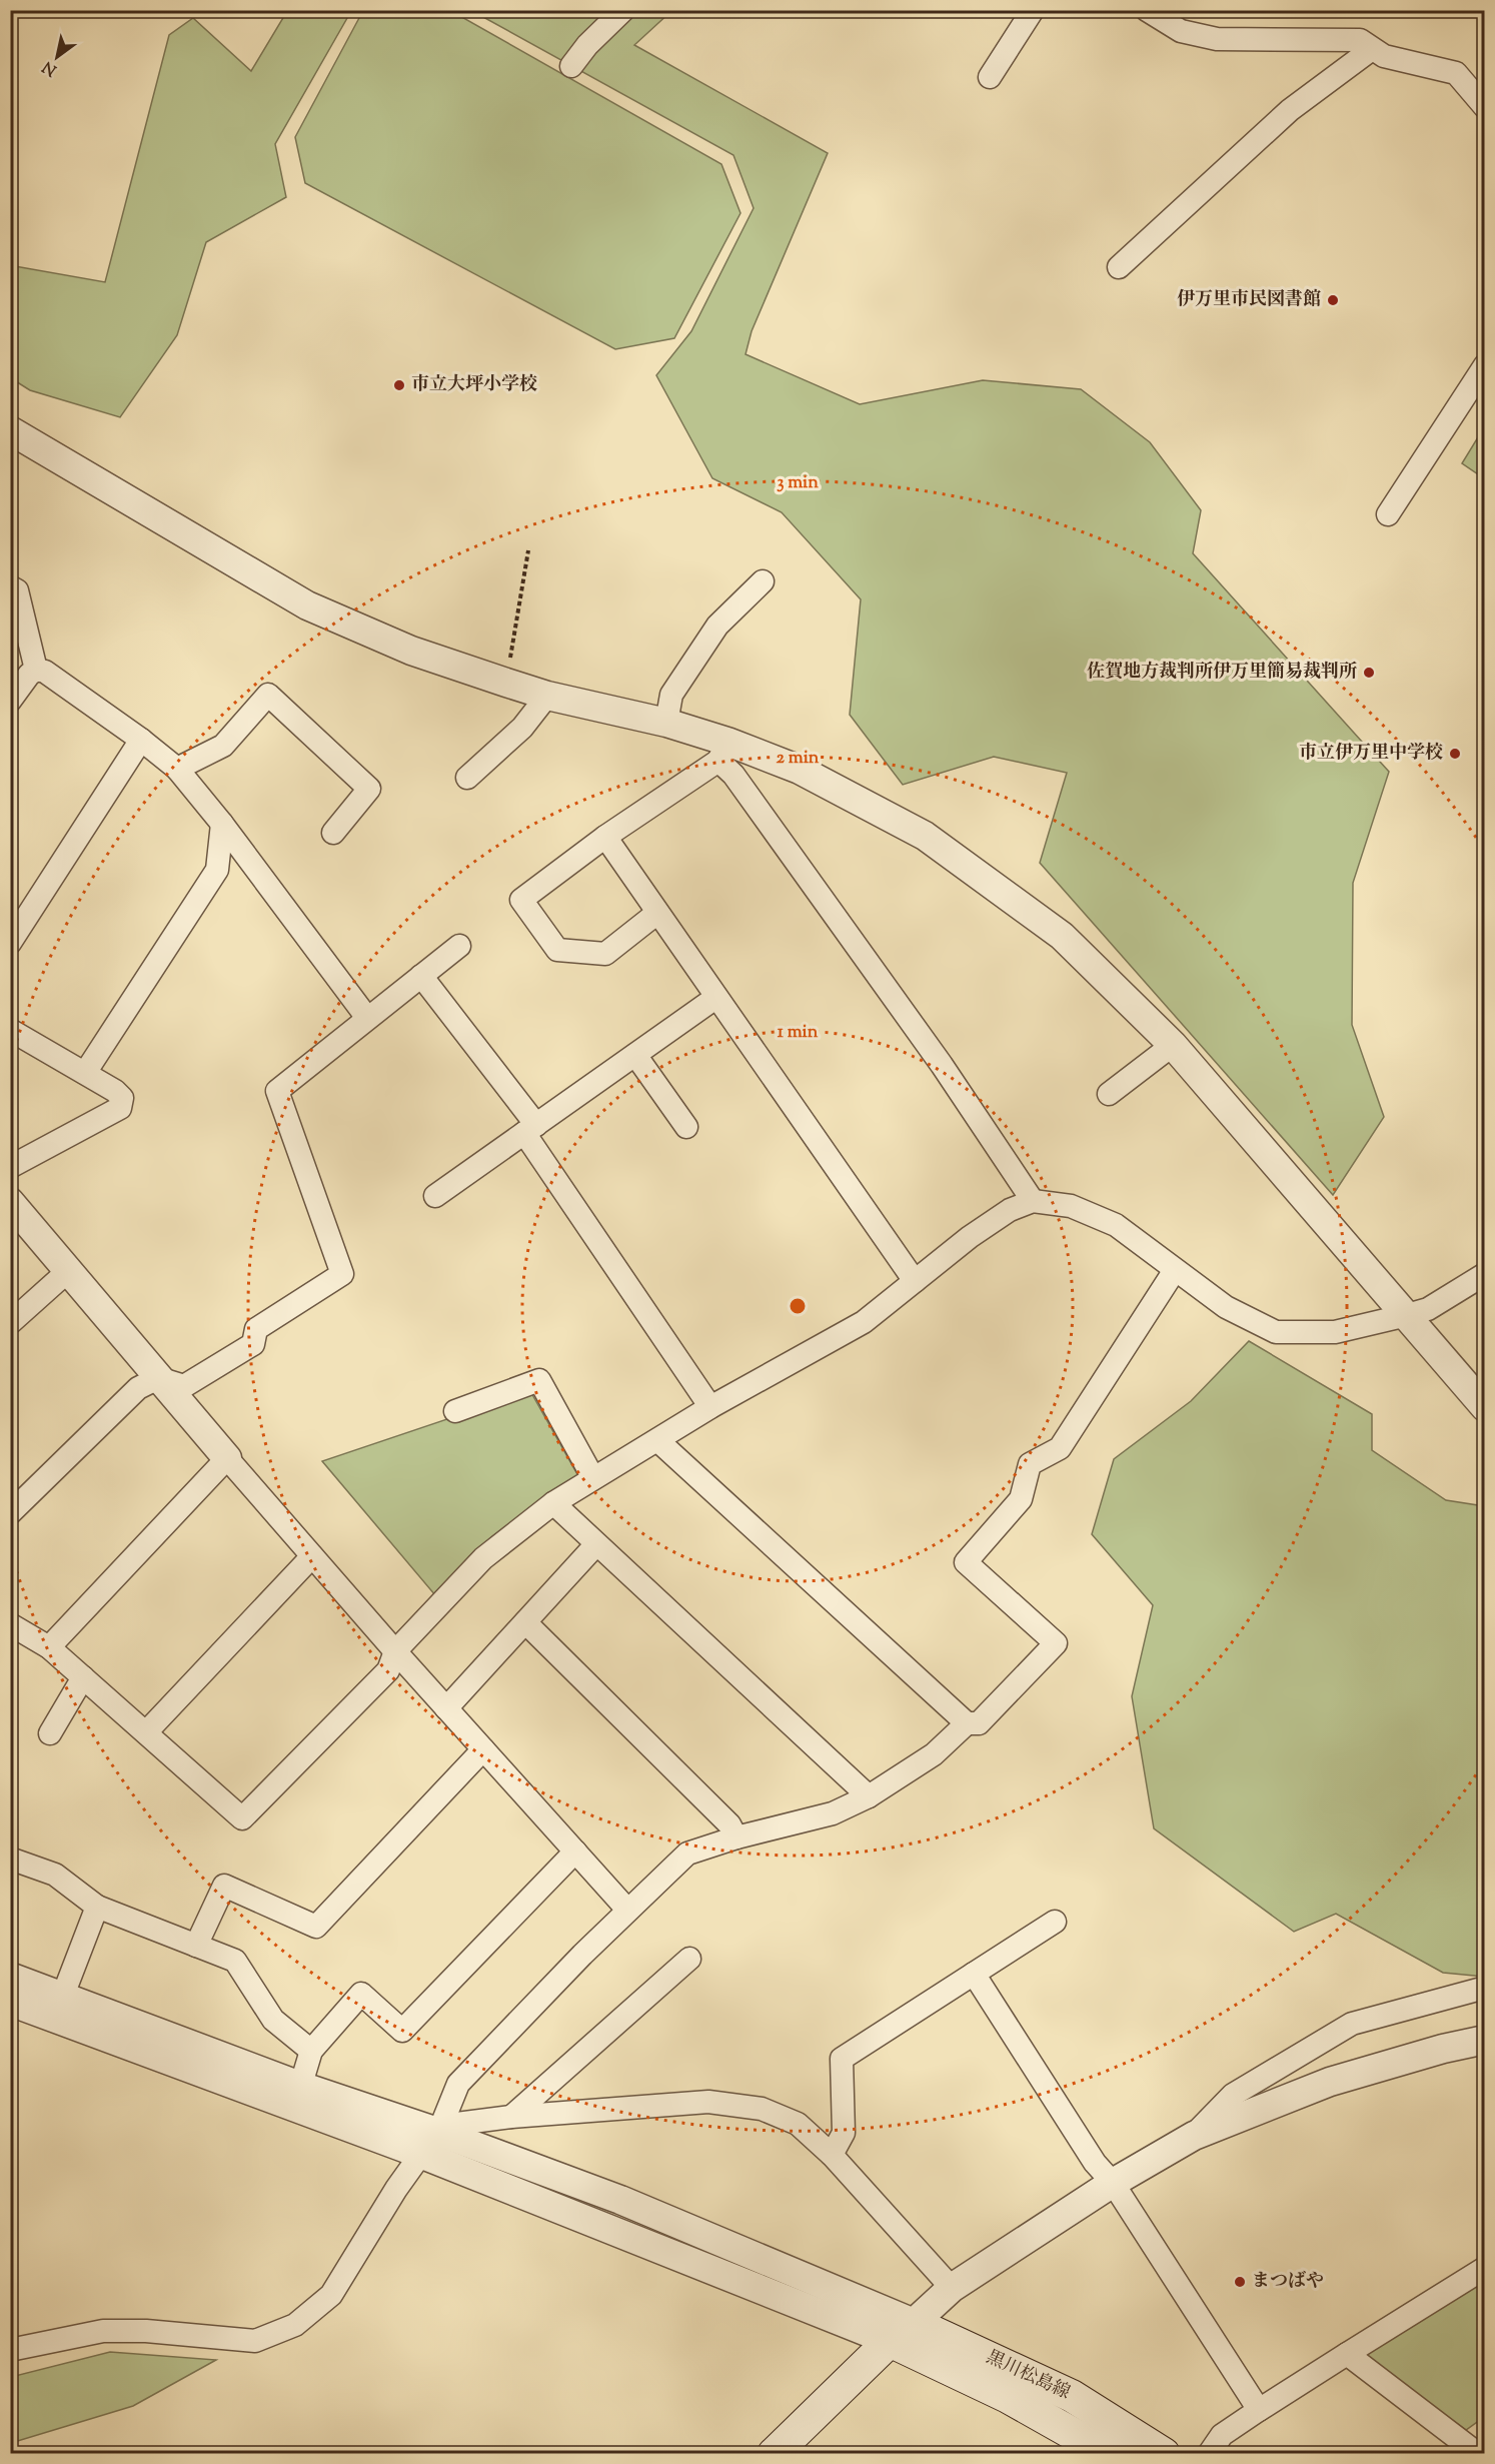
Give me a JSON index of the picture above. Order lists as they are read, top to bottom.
{
  "streets": {
    "main road": ["黒川松島線"]
  },
  "places": [
    "伊万里市民図書館",
    "市立大坪小学校",
    "佐賀地方裁判所伊万里簡易裁判所",
    "市立伊万里中学校",
    "まつばや"
  ],
  "north": "bottom left",
  "rings": ["3 min", "2 min", "1 min"]
}
